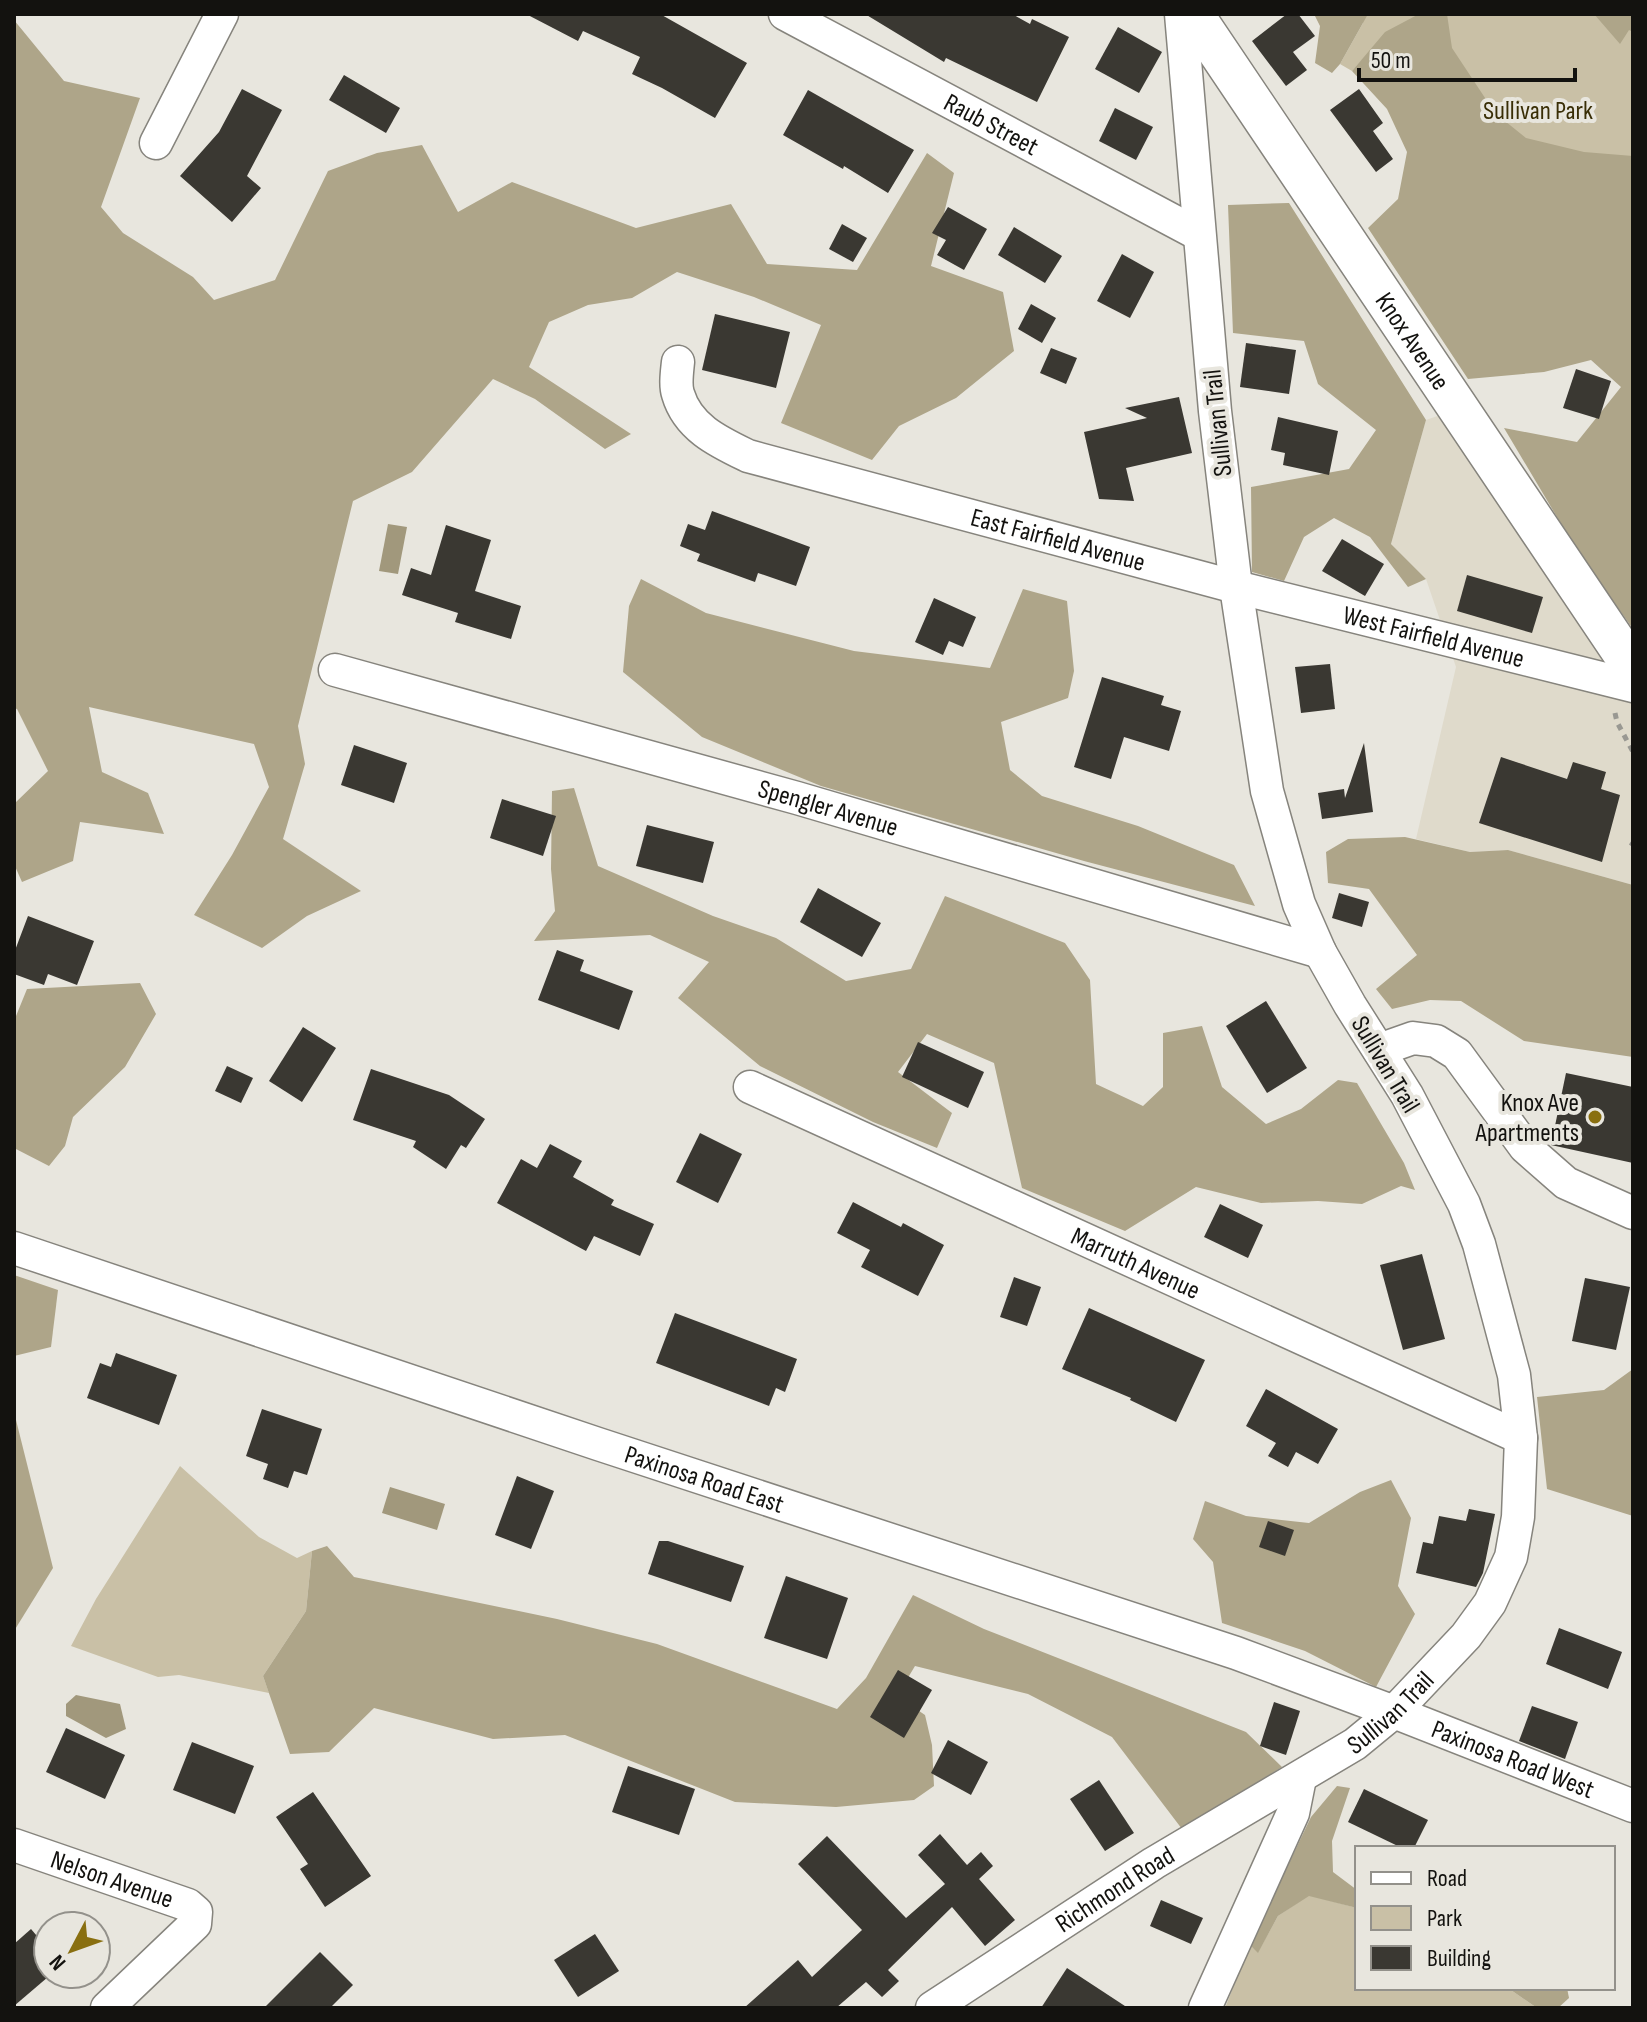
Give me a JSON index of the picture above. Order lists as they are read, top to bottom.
{
  "streets": {
    "main road": ["Knox Avenue"],
    "street": [
      "Raub Street",
      "Sullivan Trail",
      "East Fairfield Avenue",
      "West Fairfield Avenue",
      "Spengler Avenue",
      "Marruth Avenue",
      "Paxinosa Road East",
      "Paxinosa Road West",
      "Nelson Avenue",
      "Richmond Road"
    ]
  },
  "crossings": [
    ["Raub Street", "Sullivan Trail"],
    ["Knox Avenue", "West Fairfield Avenue"],
    ["Sullivan Trail", "East Fairfield Avenue"],
    ["Sullivan Trail", "West Fairfield Avenue"],
    ["Sullivan Trail", "Spengler Avenue"],
    ["Sullivan Trail", "Marruth Avenue"],
    ["Sullivan Trail", "Paxinosa Road East"],
    ["Sullivan Trail", "Paxinosa Road West"],
    ["Sullivan Trail", "Richmond Road"],
    ["East Fairfield Avenue", "West Fairfield Avenue"],
    ["Paxinosa Road East", "Paxinosa Road West"]
  ],
  "parks": ["Sullivan Park"],
  "places": ["Knox Ave Apartments"],
  "legend": ["Road", "Park", "Building"],
  "scale_bar": "50 m",
  "north": "bottom left"
}
